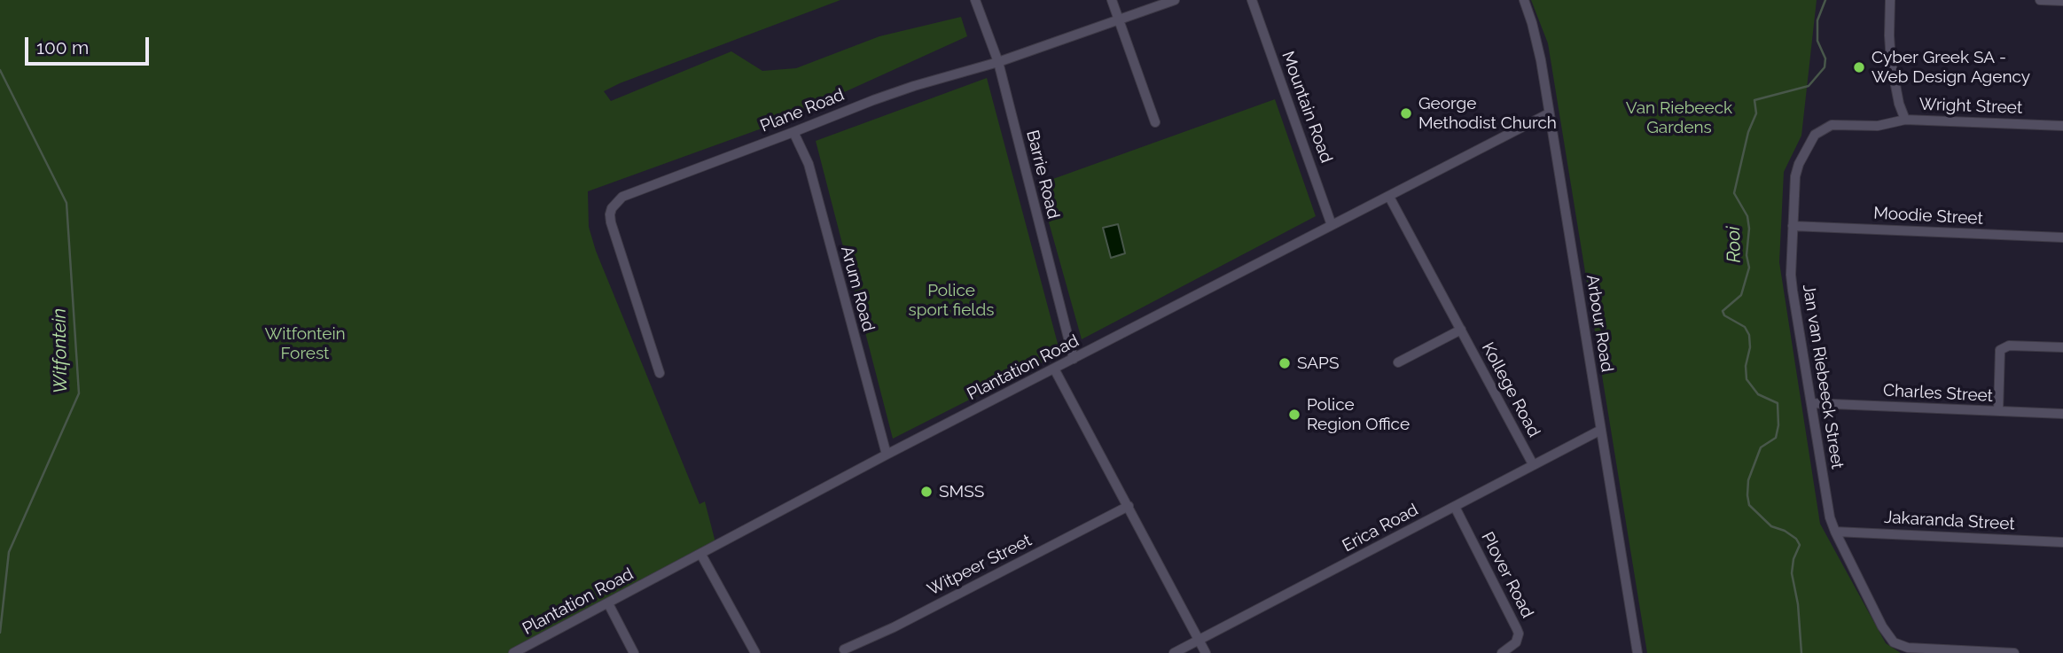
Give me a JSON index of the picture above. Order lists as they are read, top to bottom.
{
  "streets": {
    "street": [
      "Wright Street",
      "Mountain Road",
      "Plane Road",
      "Barrie Road",
      "Moodie Street",
      "Arum Road",
      "Arbour Road",
      "Plantation Road",
      "Jan van Riebeeck Street",
      "Kollege Road",
      "Charles Street",
      "Jakaranda Street",
      "Erica Road",
      "Witpeer Street",
      "Plover Road"
    ]
  },
  "crossings": [
    ["Wright Street", "Jan van Riebeeck Street"],
    ["Mountain Road", "Plantation Road"],
    ["Plane Road", "Barrie Road"],
    ["Plane Road", "Arum Road"],
    ["Barrie Road", "Plantation Road"],
    ["Moodie Street", "Jan van Riebeeck Street"],
    ["Arum Road", "Plantation Road"],
    ["Arbour Road", "Plantation Road"],
    ["Arbour Road", "Erica Road"],
    ["Plantation Road", "Kollege Road"],
    ["Jan van Riebeeck Street", "Charles Street"],
    ["Jan van Riebeeck Street", "Jakaranda Street"],
    ["Kollege Road", "Erica Road"],
    ["Erica Road", "Plover Road"]
  ],
  "water": ["Rooi", "Witfontein"],
  "parks": ["Van Riebeeck Gardens", "Police sport fields", "Witfontein Forest"],
  "places": [
    "Cyber Greek SA - Web Design Agency",
    "George Methodist Church",
    "SAPS",
    "Police Region Office",
    "SMSS"
  ],
  "scale_bar": "100 m"
}
